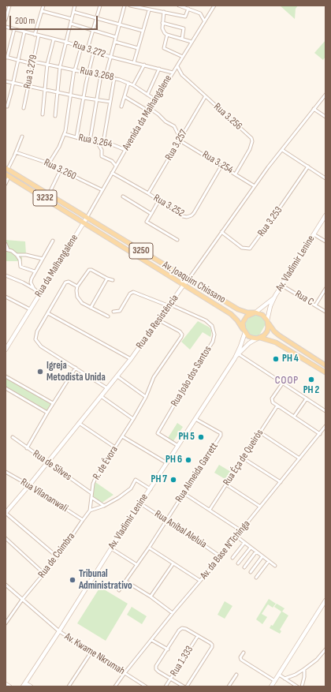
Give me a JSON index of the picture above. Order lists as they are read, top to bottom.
{
  "streets": {
    "main road": [
      "Avenida da Malhangalene",
      "3232",
      "3250",
      "Av. Vladimir Lenine",
      "Rua da Malhangalene",
      "Av. Joaquim Chissano",
      "Rua da Resistência"
    ],
    "street": [
      "Rua 3.272",
      "Rua 3.279",
      "Rua 3.268",
      "Rua 3.256",
      "Rua 3.264",
      "Rua 3.257",
      "Rua 3.254",
      "Rua 3.260",
      "Rua 3.252",
      "Rua 3.253",
      "Rua C",
      "Rua João dos Santos",
      "Rua Éça de Queirós",
      "R. de Évora",
      "Rua de Silves",
      "Rua Almeida Garrett",
      "Rua Vilananwali",
      "Rua Aníbal Aleluia",
      "Av. da Base N'Tchinga",
      "Rua de Coimbra",
      "Av. Kwame Nkrumah",
      "Rua 1.333"
    ]
  },
  "crossings": [
    ["Rua 3.272", "Rua 3.279"],
    ["Rua 3.272", "Avenida da Malhangalene"],
    ["Rua 3.279", "Rua 3.268"],
    ["Rua 3.268", "Avenida da Malhangalene"],
    ["Avenida da Malhangalene", "Rua 3.256"],
    ["Avenida da Malhangalene", "Rua 3.264"],
    ["Avenida da Malhangalene", "Rua 3.260"],
    ["Avenida da Malhangalene", "3232"],
    ["Avenida da Malhangalene", "Rua 3.252"],
    ["Avenida da Malhangalene", "Rua da Malhangalene"],
    ["Avenida da Malhangalene", "Av. Joaquim Chissano"],
    ["Rua 3.256", "Rua 3.257"],
    ["Rua 3.256", "Rua 3.254"],
    ["Rua 3.257", "Rua 3.254"],
    ["Rua 3.257", "Rua 3.252"],
    ["Rua 3.254", "Rua 3.252"],
    ["Rua 3.254", "Rua da Resistência"],
    ["3232", "Rua da Malhangalene"],
    ["Rua 3.253", "Rua da Resistência"],
    ["Av. Vladimir Lenine", "Av. Joaquim Chissano"],
    ["Av. Vladimir Lenine", "Rua C"],
    ["Av. Vladimir Lenine", "Rua João dos Santos"],
    ["Av. Vladimir Lenine", "Rua Almeida Garrett"],
    ["Av. Vladimir Lenine", "Rua Aníbal Aleluia"],
    ["Av. Vladimir Lenine", "Av. Kwame Nkrumah"],
    ["Av. Joaquim Chissano", "Rua da Resistência"],
    ["Rua da Resistência", "Rua João dos Santos"],
    ["Rua da Resistência", "R. de Évora"],
    ["Rua da Resistência", "Rua de Silves"],
    ["Rua da Resistência", "Rua Vilananwali"],
    ["R. de Évora", "Rua de Silves"],
    ["R. de Évora", "Rua de Coimbra"],
    ["Rua Almeida Garrett", "Rua Aníbal Aleluia"],
    ["Rua Vilananwali", "Rua de Coimbra"],
    ["Rua Aníbal Aleluia", "Av. da Base N'Tchinga"],
    ["Av. da Base N'Tchinga", "Av. Kwame Nkrumah"],
    ["Rua de Coimbra", "Av. Kwame Nkrumah"]
  ],
  "districts": ["COOP"],
  "places": [
    "PH 4",
    "Igreja Metodista Unida",
    "PH 2",
    "PH 5",
    "PH 6",
    "PH 7",
    "Tribunal Administrativo"
  ],
  "scale_bar": "200 m"
}
